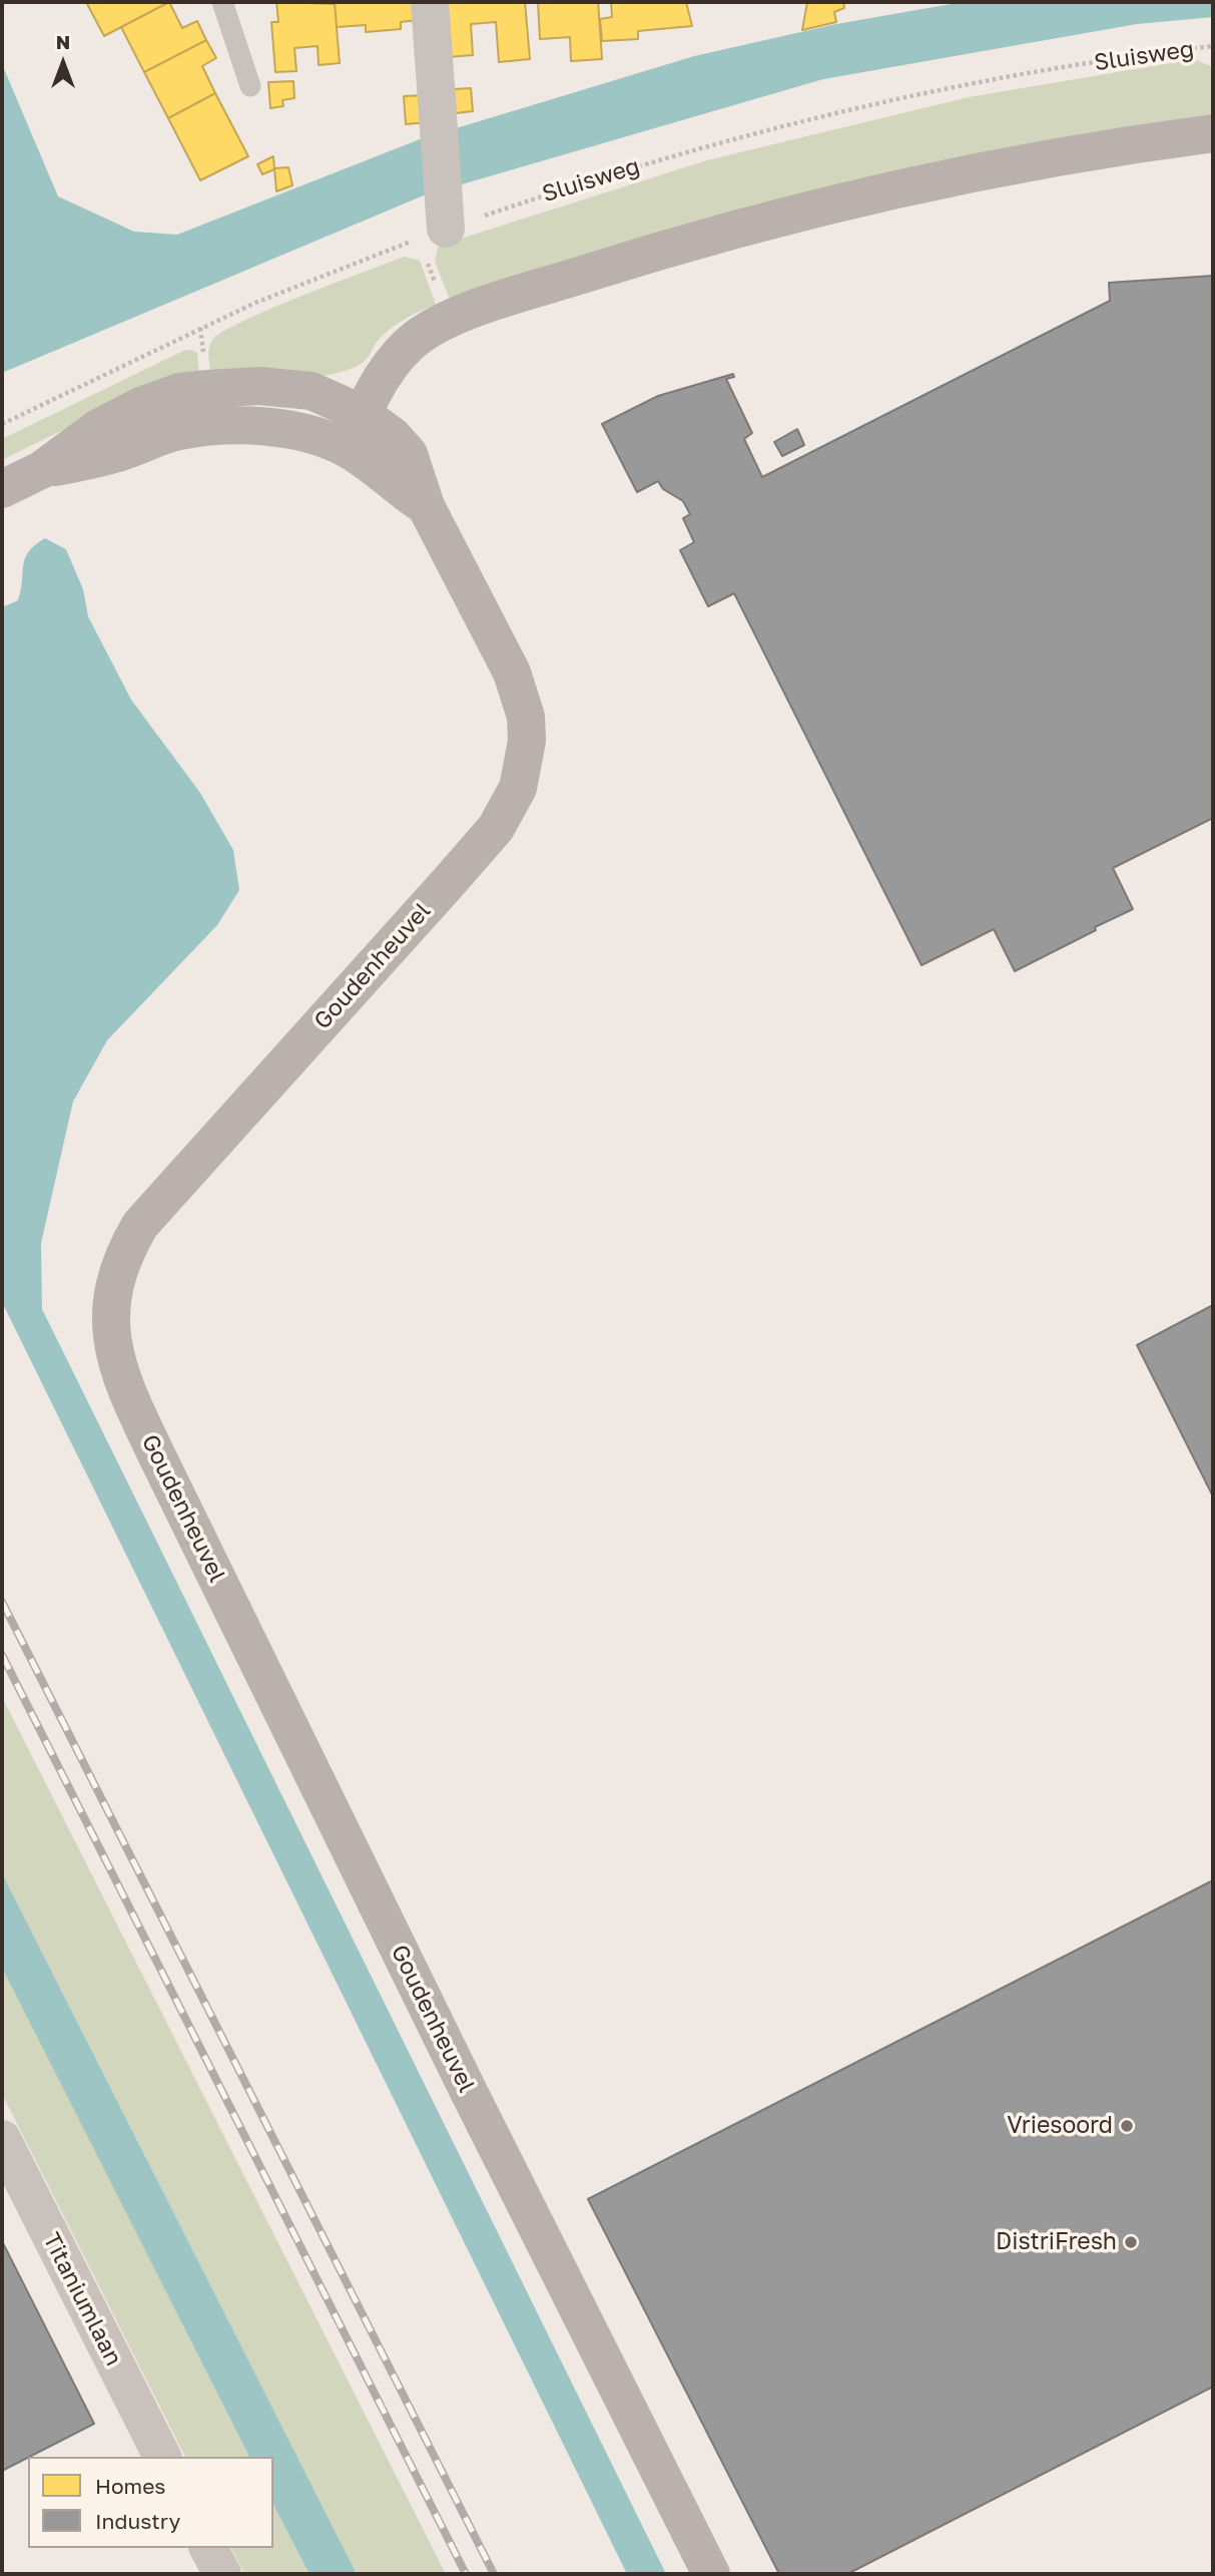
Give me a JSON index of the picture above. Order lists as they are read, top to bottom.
{
  "streets": {
    "street": ["Goudenheuvel", "Titaniumlaan"],
    "path": ["Sluisweg"]
  },
  "places": ["Vriesoord", "DistriFresh"],
  "legend": ["Homes", "Industry"],
  "north": "top"
}
